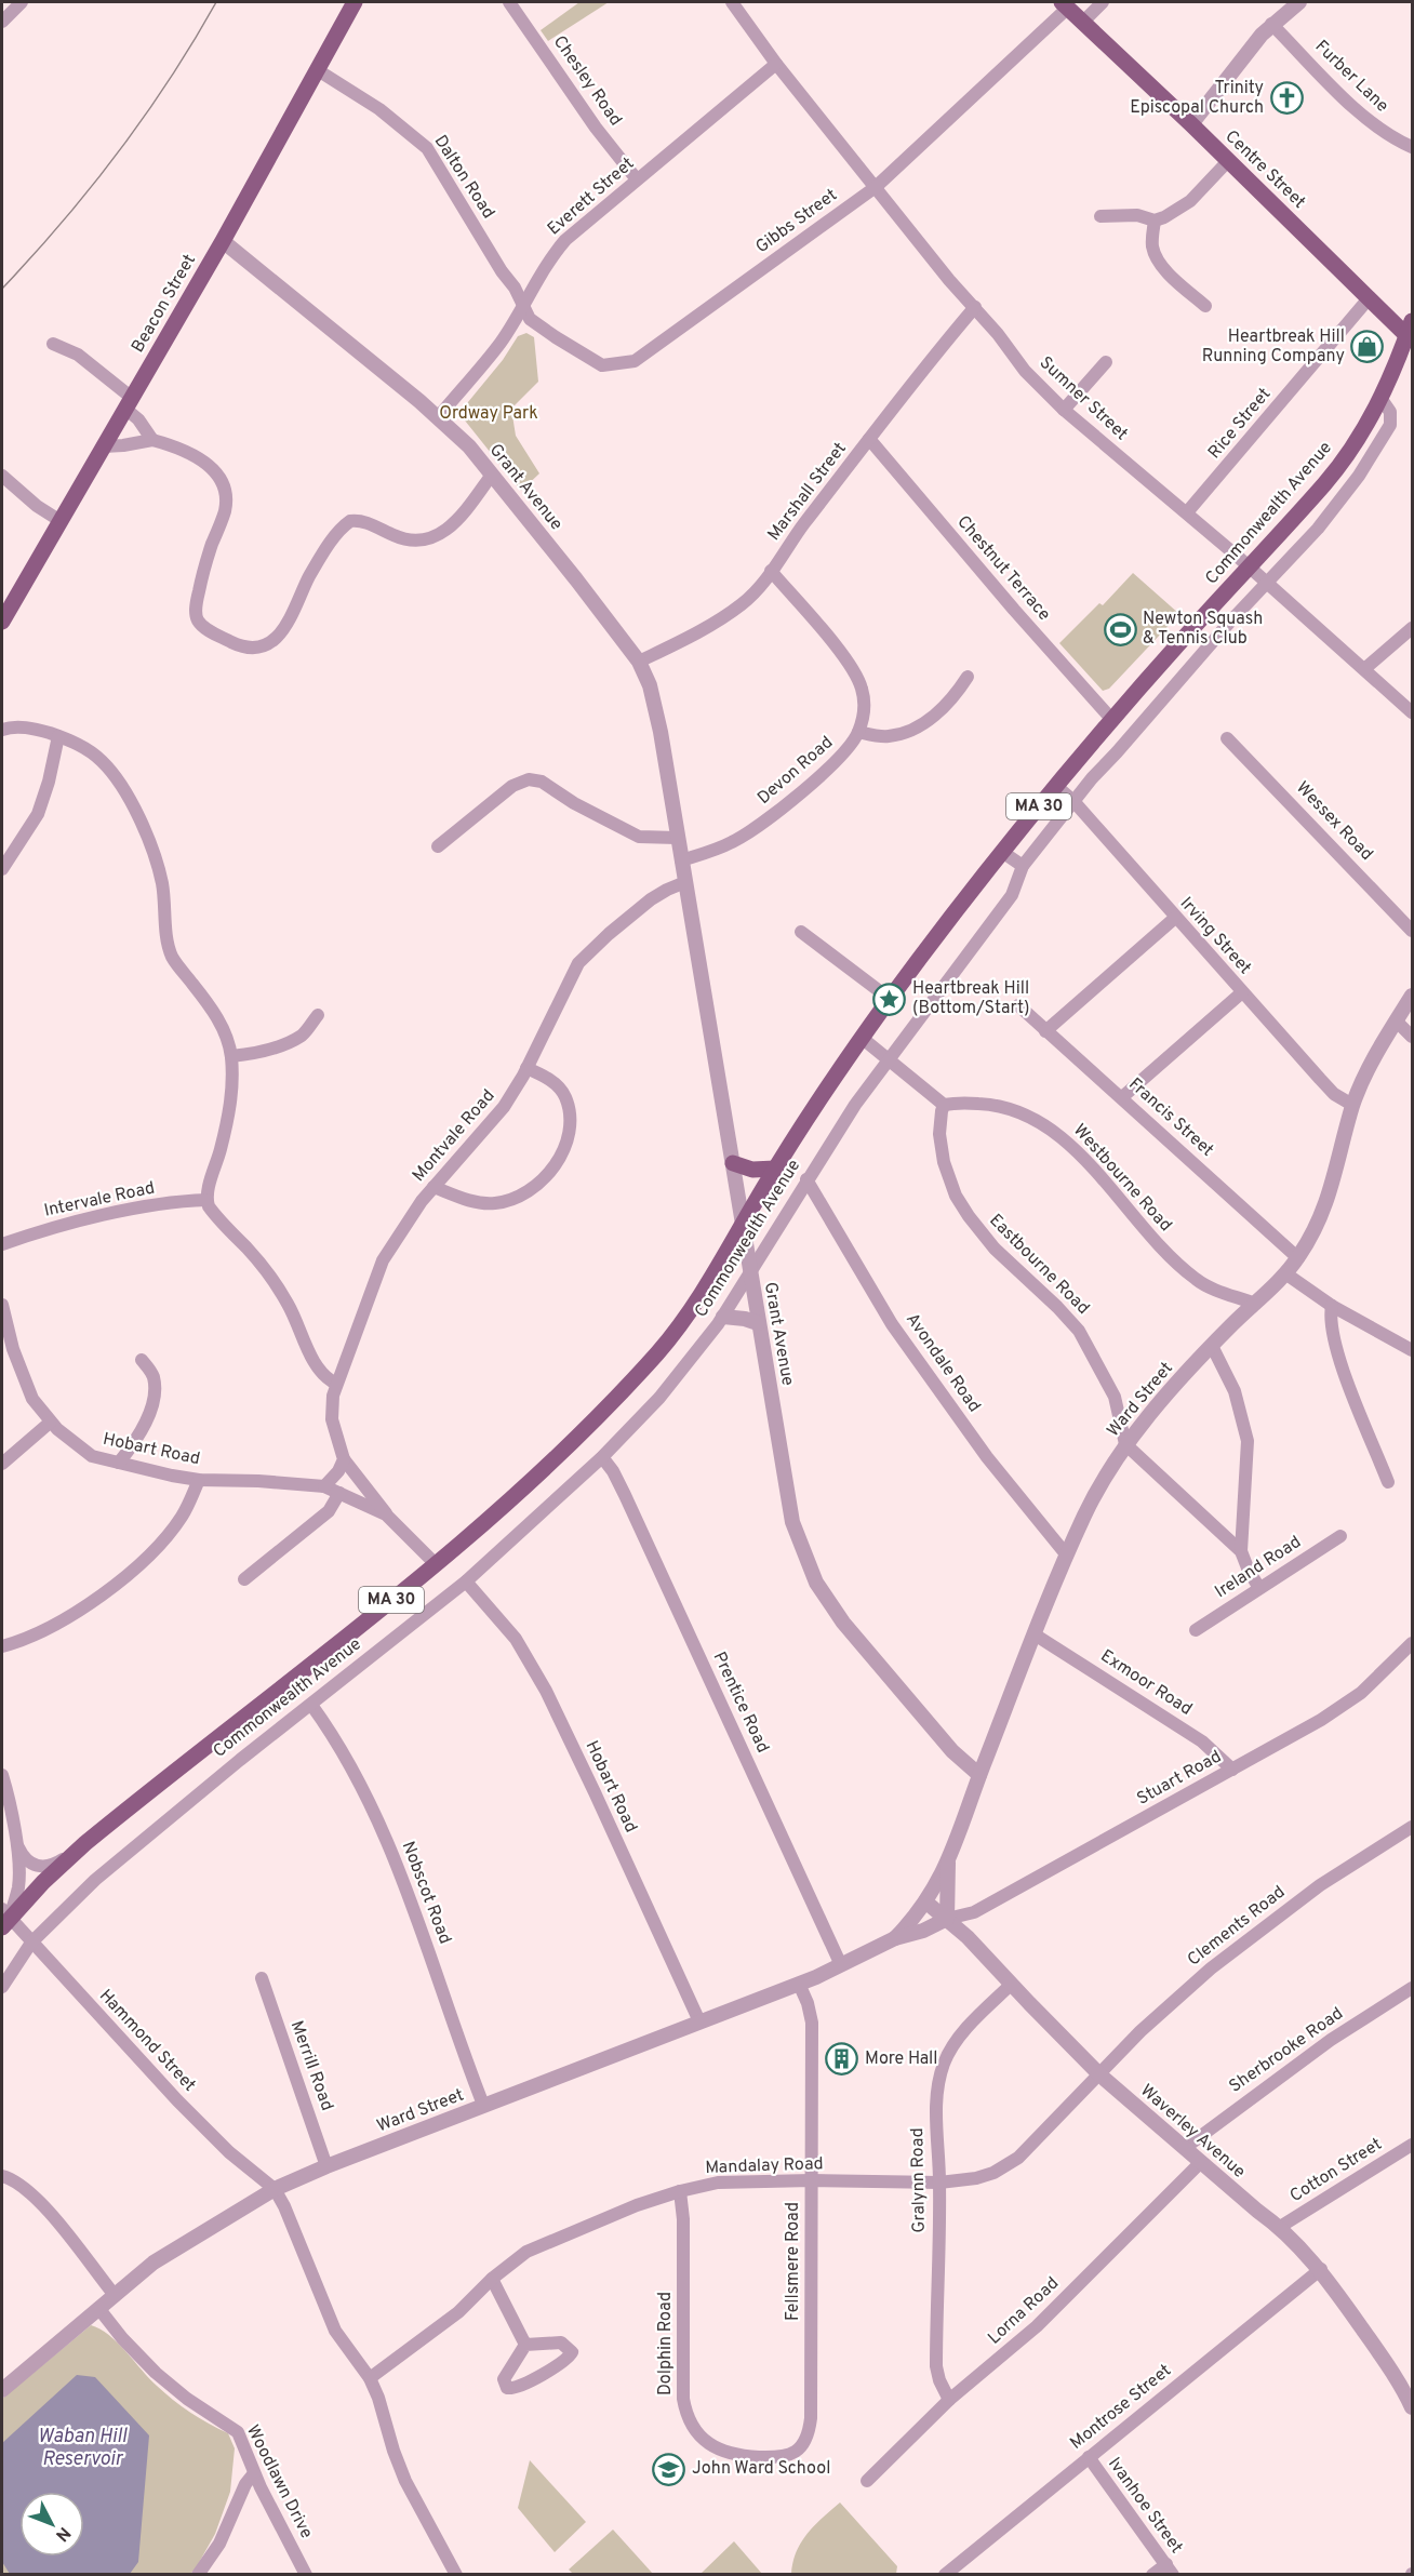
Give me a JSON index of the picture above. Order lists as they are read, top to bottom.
{
  "streets": {
    "main road": [
      "Centre Street",
      "Beacon Street",
      "Commonwealth Avenue",
      "MA 30"
    ],
    "street": [
      "Furber Lane",
      "Chesley Road",
      "Dalton Road",
      "Everett Street",
      "Gibbs Street",
      "Sumner Street",
      "Rice Street",
      "Grant Avenue",
      "Marshall Street",
      "Chestnut Terrace",
      "Devon Road",
      "Wessex Road",
      "Irving Street",
      "Francis Street",
      "Montvale Road",
      "Westbourne Road",
      "Intervale Road",
      "Eastbourne Road",
      "Avondale Road",
      "Ward Street",
      "Hobart Road",
      "Ireland Road",
      "Exmoor Road",
      "Prentice Road",
      "Stuart Road",
      "Nobscot Road",
      "Clements Road",
      "Hammond Street",
      "Sherbrooke Road",
      "Merrill Road",
      "Waverley Avenue",
      "Mandalay Road",
      "Cotton Street",
      "Gralynn Road",
      "Fellsmere Road",
      "Lorna Road",
      "Dolphin Road",
      "Montrose Street",
      "Woodlawn Drive",
      "Ivanhoe Street"
    ]
  },
  "crossings": [
    ["Chesley Road", "Everett Street"],
    ["Centre Street", "Gibbs Street"],
    ["Centre Street", "Rice Street"],
    ["Centre Street", "Commonwealth Avenue"],
    ["Dalton Road", "Everett Street"],
    ["Dalton Road", "Gibbs Street"],
    ["Dalton Road", "Beacon Street"],
    ["Everett Street", "Gibbs Street"],
    ["Everett Street", "Sumner Street"],
    ["Everett Street", "Grant Avenue"],
    ["Gibbs Street", "Sumner Street"],
    ["Beacon Street", "Grant Avenue"],
    ["Sumner Street", "Rice Street"],
    ["Sumner Street", "Marshall Street"],
    ["Sumner Street", "Commonwealth Avenue"],
    ["Grant Avenue", "Marshall Street"],
    ["Grant Avenue", "Commonwealth Avenue"],
    ["Grant Avenue", "Devon Road"],
    ["Grant Avenue", "Montvale Road"],
    ["Grant Avenue", "Ward Street"],
    ["Marshall Street", "Chestnut Terrace"],
    ["Marshall Street", "Devon Road"],
    ["Commonwealth Avenue", "Chestnut Terrace"],
    ["Commonwealth Avenue", "Irving Street"],
    ["Commonwealth Avenue", "Avondale Road"],
    ["Commonwealth Avenue", "Hobart Road"],
    ["Commonwealth Avenue", "Prentice Road"],
    ["Commonwealth Avenue", "Nobscot Road"],
    ["Commonwealth Avenue", "Hammond Street"],
    ["Irving Street", "Ward Street"],
    ["Francis Street", "Ward Street"],
    ["Montvale Road", "Hobart Road"],
    ["Westbourne Road", "Eastbourne Road"],
    ["Westbourne Road", "Ward Street"],
    ["Eastbourne Road", "Ward Street"],
    ["Avondale Road", "Ward Street"],
    ["Ward Street", "Hobart Road"],
    ["Ward Street", "Exmoor Road"],
    ["Ward Street", "Prentice Road"],
    ["Ward Street", "Stuart Road"],
    ["Ward Street", "Nobscot Road"],
    ["Ward Street", "Hammond Street"],
    ["Ward Street", "Merrill Road"],
    ["Ward Street", "Waverley Avenue"],
    ["Ward Street", "Fellsmere Road"],
    ["Ward Street", "Woodlawn Drive"],
    ["Exmoor Road", "Stuart Road"],
    ["Stuart Road", "Waverley Avenue"],
    ["Clements Road", "Waverley Avenue"],
    ["Clements Road", "Mandalay Road"],
    ["Sherbrooke Road", "Waverley Avenue"],
    ["Waverley Avenue", "Mandalay Road"],
    ["Waverley Avenue", "Cotton Street"],
    ["Waverley Avenue", "Gralynn Road"],
    ["Waverley Avenue", "Lorna Road"],
    ["Waverley Avenue", "Montrose Street"],
    ["Mandalay Road", "Gralynn Road"],
    ["Mandalay Road", "Fellsmere Road"],
    ["Mandalay Road", "Dolphin Road"],
    ["Gralynn Road", "Lorna Road"],
    ["Fellsmere Road", "Dolphin Road"],
    ["Montrose Street", "Ivanhoe Street"]
  ],
  "water": ["Waban Hill Reservoir"],
  "parks": ["Ordway Park"],
  "places": {
    "church": ["Trinity Episcopal Church"],
    "shop": ["Heartbreak Hill Running Company"],
    "sports": ["Newton Squash & Tennis Club"],
    "place": ["Heartbreak Hill (Bottom/Start)"],
    "building": ["More Hall"],
    "school or university": ["John Ward School"]
  },
  "north": "bottom right"
}
